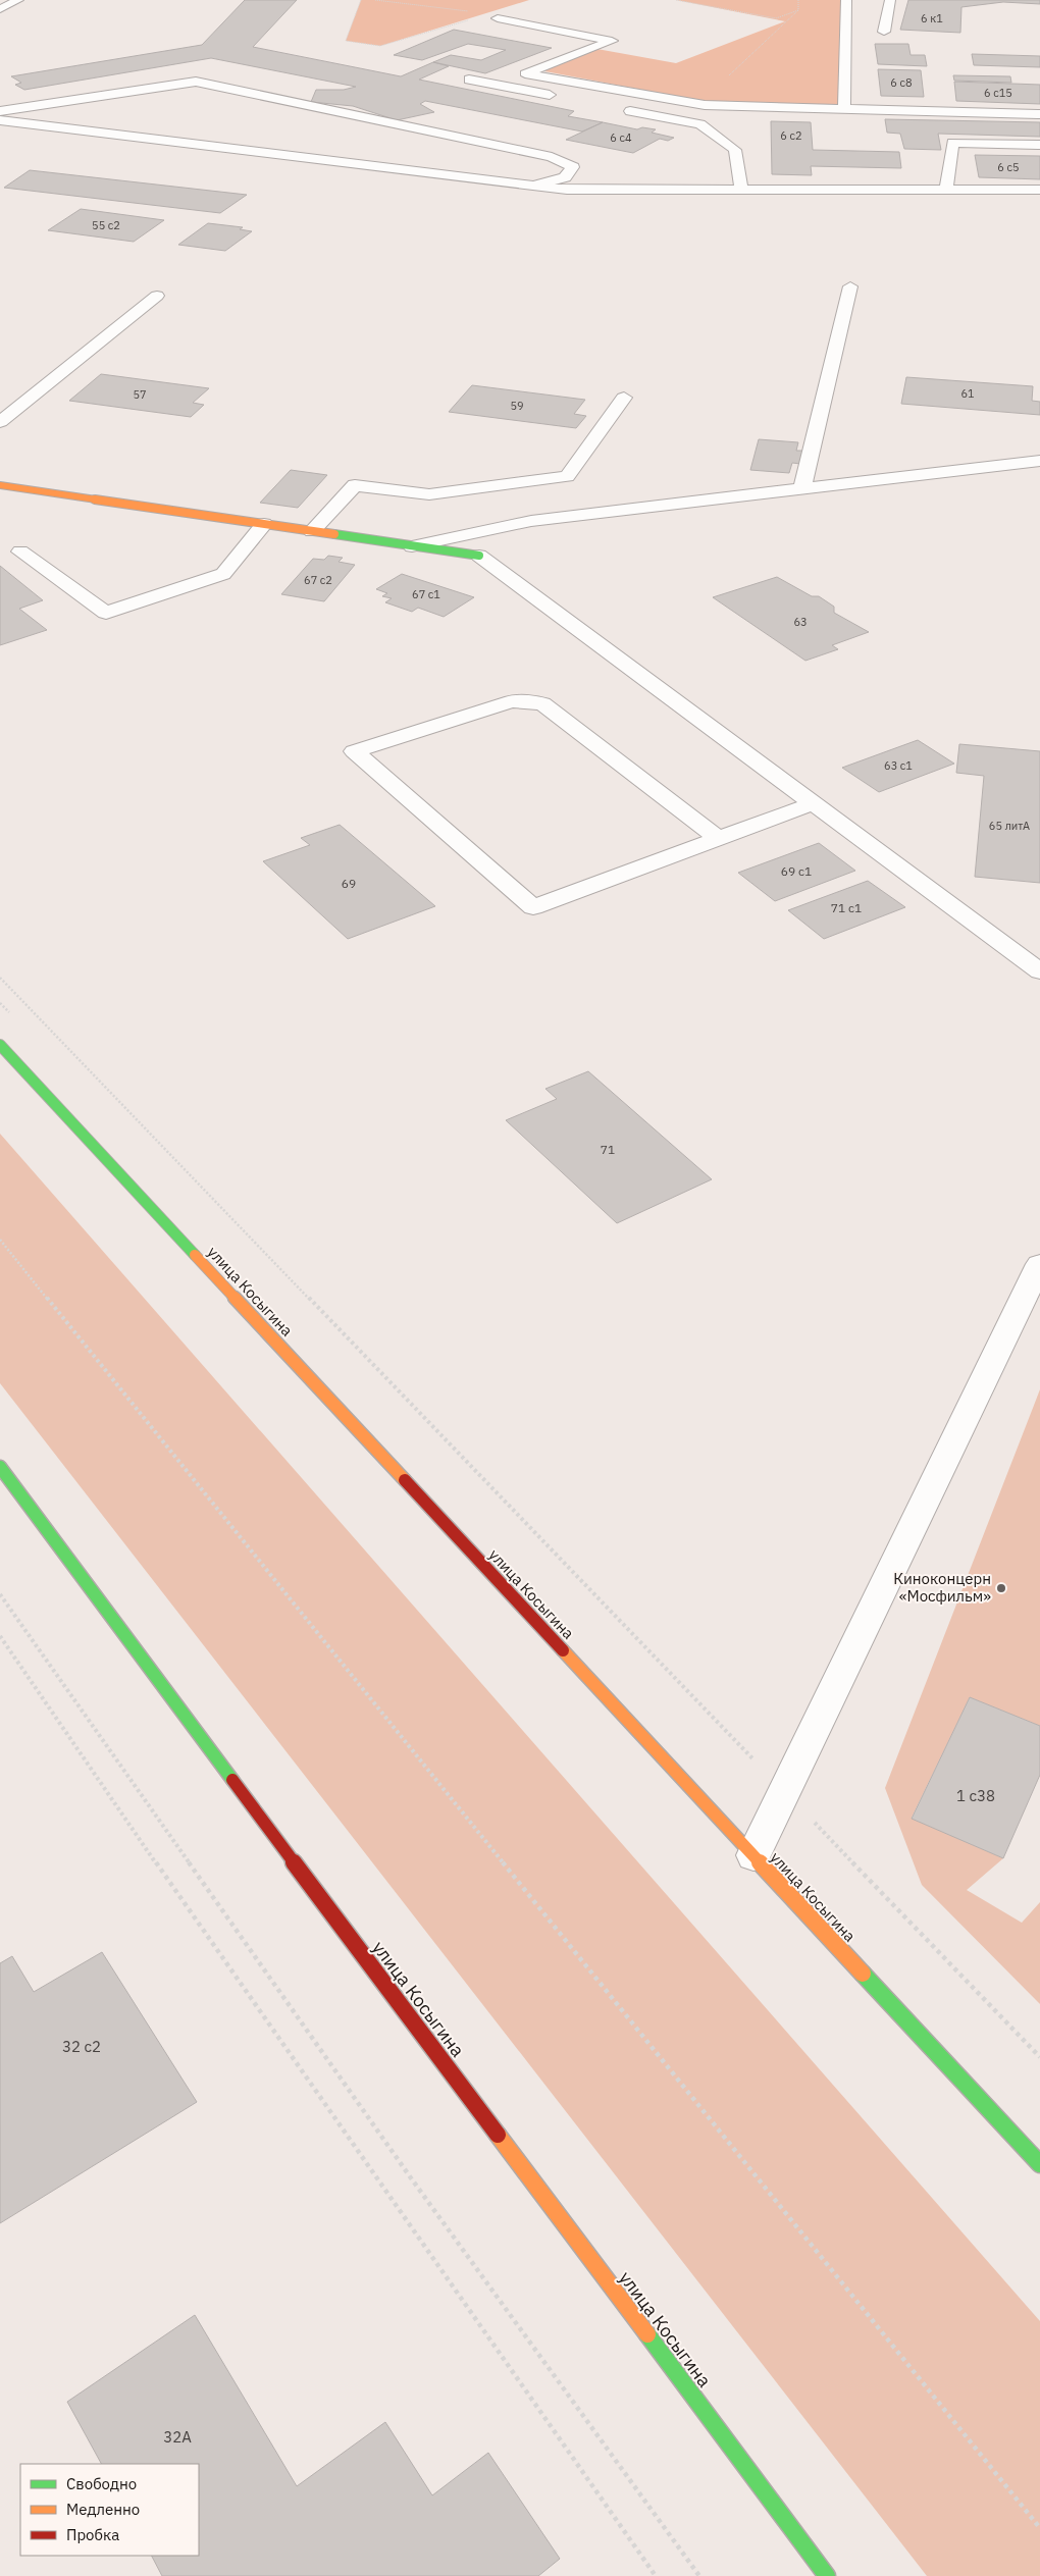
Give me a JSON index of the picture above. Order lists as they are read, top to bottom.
{
  "streets": {
    "main road": ["улица Косыгина"]
  },
  "places": ["Киноконцерн «Мосфильм»"],
  "house_numbers": [
    "6 к1",
    "6 с8",
    "6 с15",
    "6 с2",
    "6 с4",
    "6 с5",
    "55 с2",
    "61",
    "57",
    "59",
    "67 с2",
    "67 с1",
    "63",
    "63 с1",
    "65 литА",
    "69 с1",
    "69",
    "71 с1",
    "71",
    "1 с38",
    "32 с2",
    "32А"
  ],
  "legend": ["Свободно", "Медленно", "Пробка"]
}
